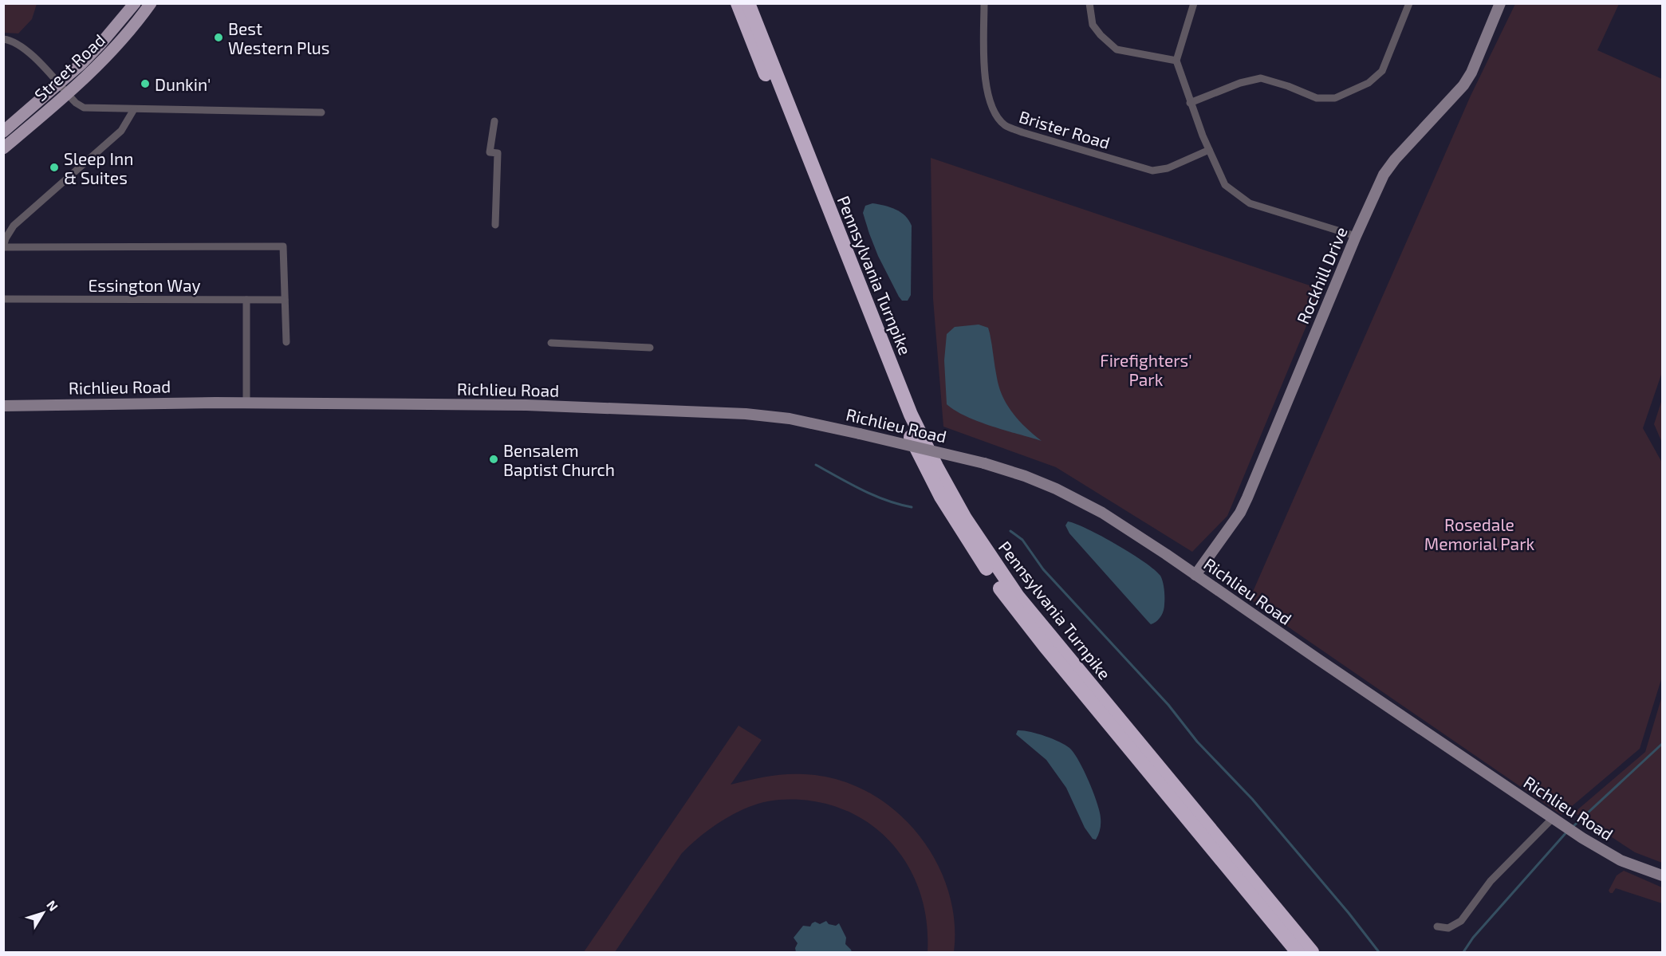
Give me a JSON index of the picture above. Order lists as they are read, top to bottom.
{
  "streets": {
    "highway": ["Pennsylvania Turnpike"],
    "main road": ["Street Road", "Rockhill Drive", "Richlieu Road"],
    "street": ["Brister Road", "Essington Way"]
  },
  "crossings": [
    ["Rockhill Drive", "Richlieu Road"]
  ],
  "parks": ["Firefighters' Park", "Rosedale Memorial Park"],
  "places": [
    "Best Western Plus",
    "Dunkin'",
    "Sleep Inn & Suites",
    "Bensalem Baptist Church"
  ],
  "north": "top right"
}
